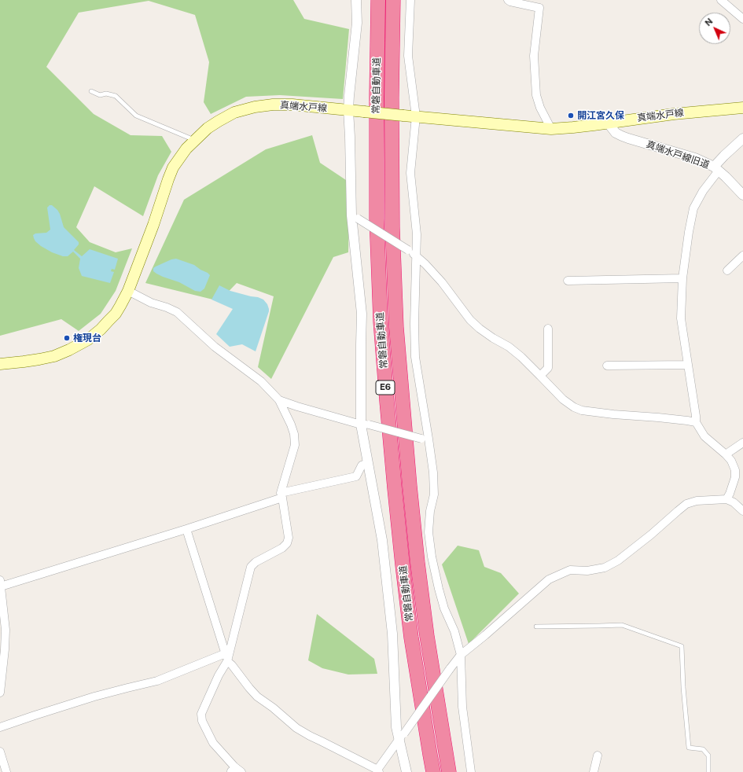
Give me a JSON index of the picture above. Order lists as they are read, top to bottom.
{
  "streets": {
    "highway": ["常磐自動車道", "E6"],
    "main road": ["真端水戸線"],
    "street": ["真端水戸線旧道"]
  },
  "crossings": [
    ["真端水戸線", "真端水戸線旧道"]
  ],
  "places": ["開江宮久保", "権現台"],
  "north": "top left"
}
